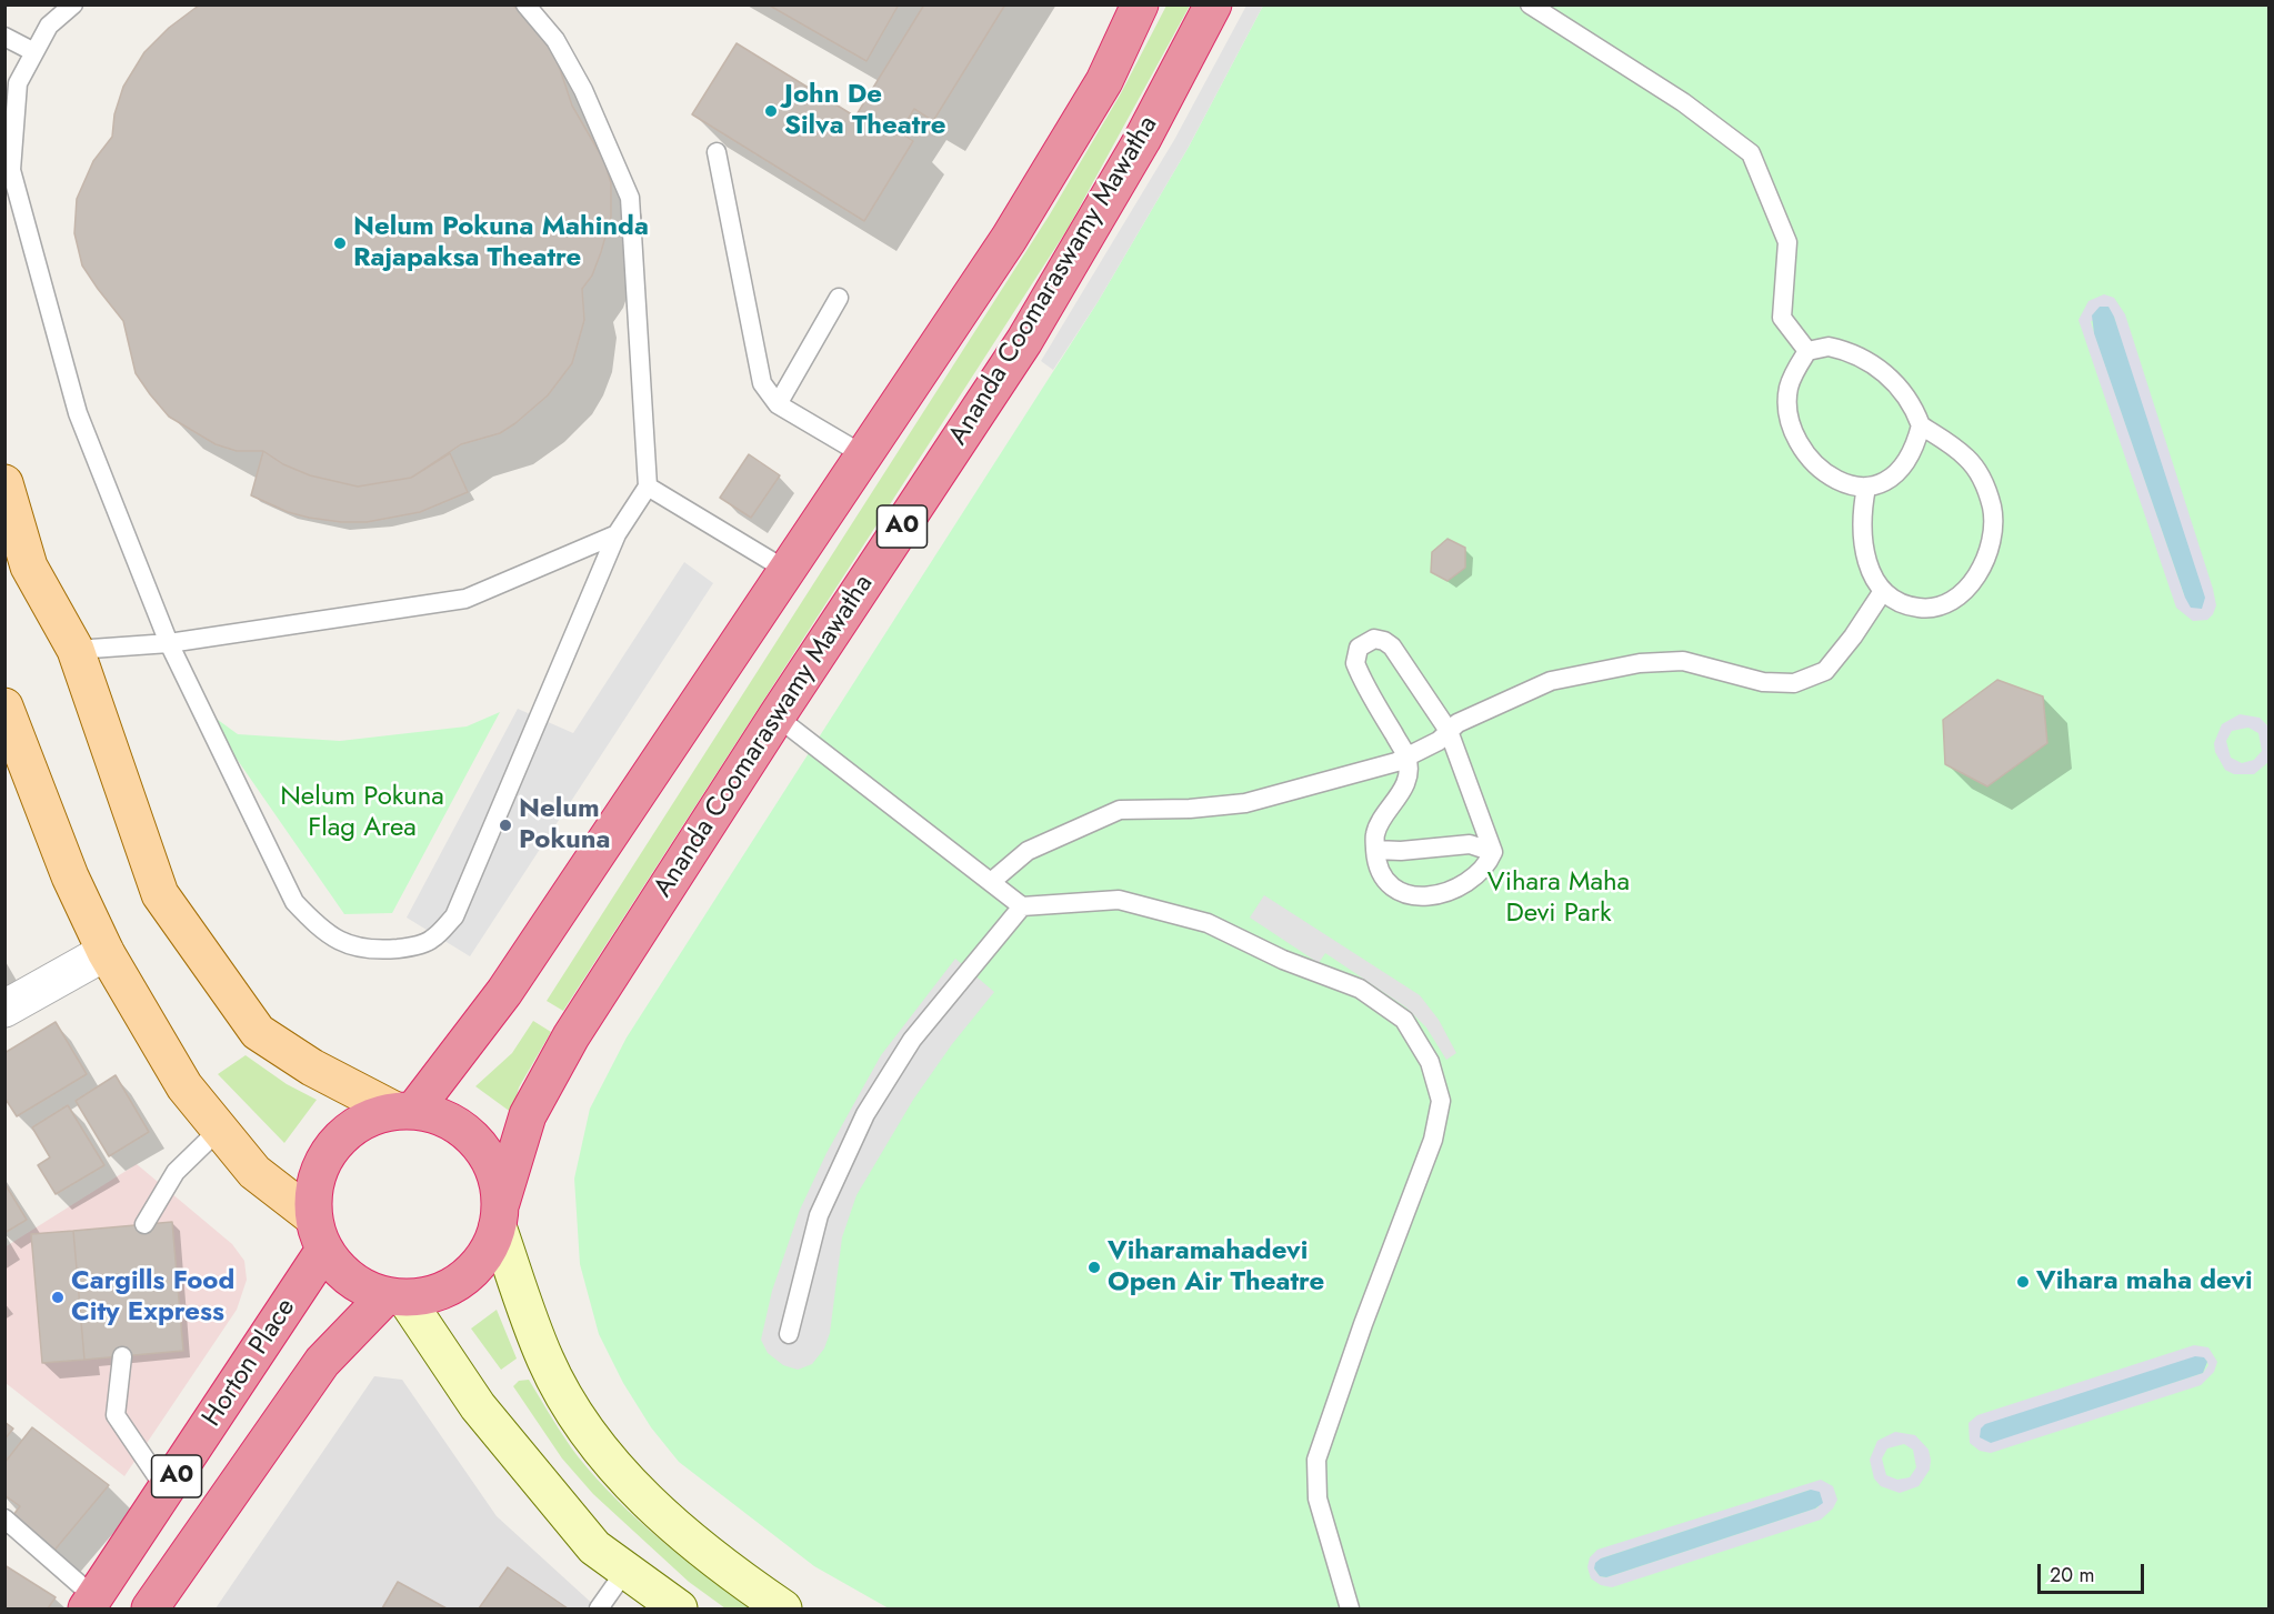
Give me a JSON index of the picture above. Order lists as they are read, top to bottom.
{
  "streets": {
    "highway": ["Ananda Coomaraswamy Mawatha", "A0", "Horton Place"]
  },
  "crossings": [
    ["Ananda Coomaraswamy Mawatha", "A0"],
    ["Ananda Coomaraswamy Mawatha", "Horton Place"],
    ["A0", "Horton Place"]
  ],
  "parks": ["Nelum Pokuna Flag Area", "Vihara Maha Devi Park"],
  "places": [
    "John De Silva Theatre",
    "Nelum Pokuna Mahinda Rajapaksa Theatre",
    "Nelum Pokuna",
    "Viharamahadevi Open Air Theatre",
    "Vihara maha devi",
    "Cargills Food City Express"
  ],
  "scale_bar": "20 m"
}
